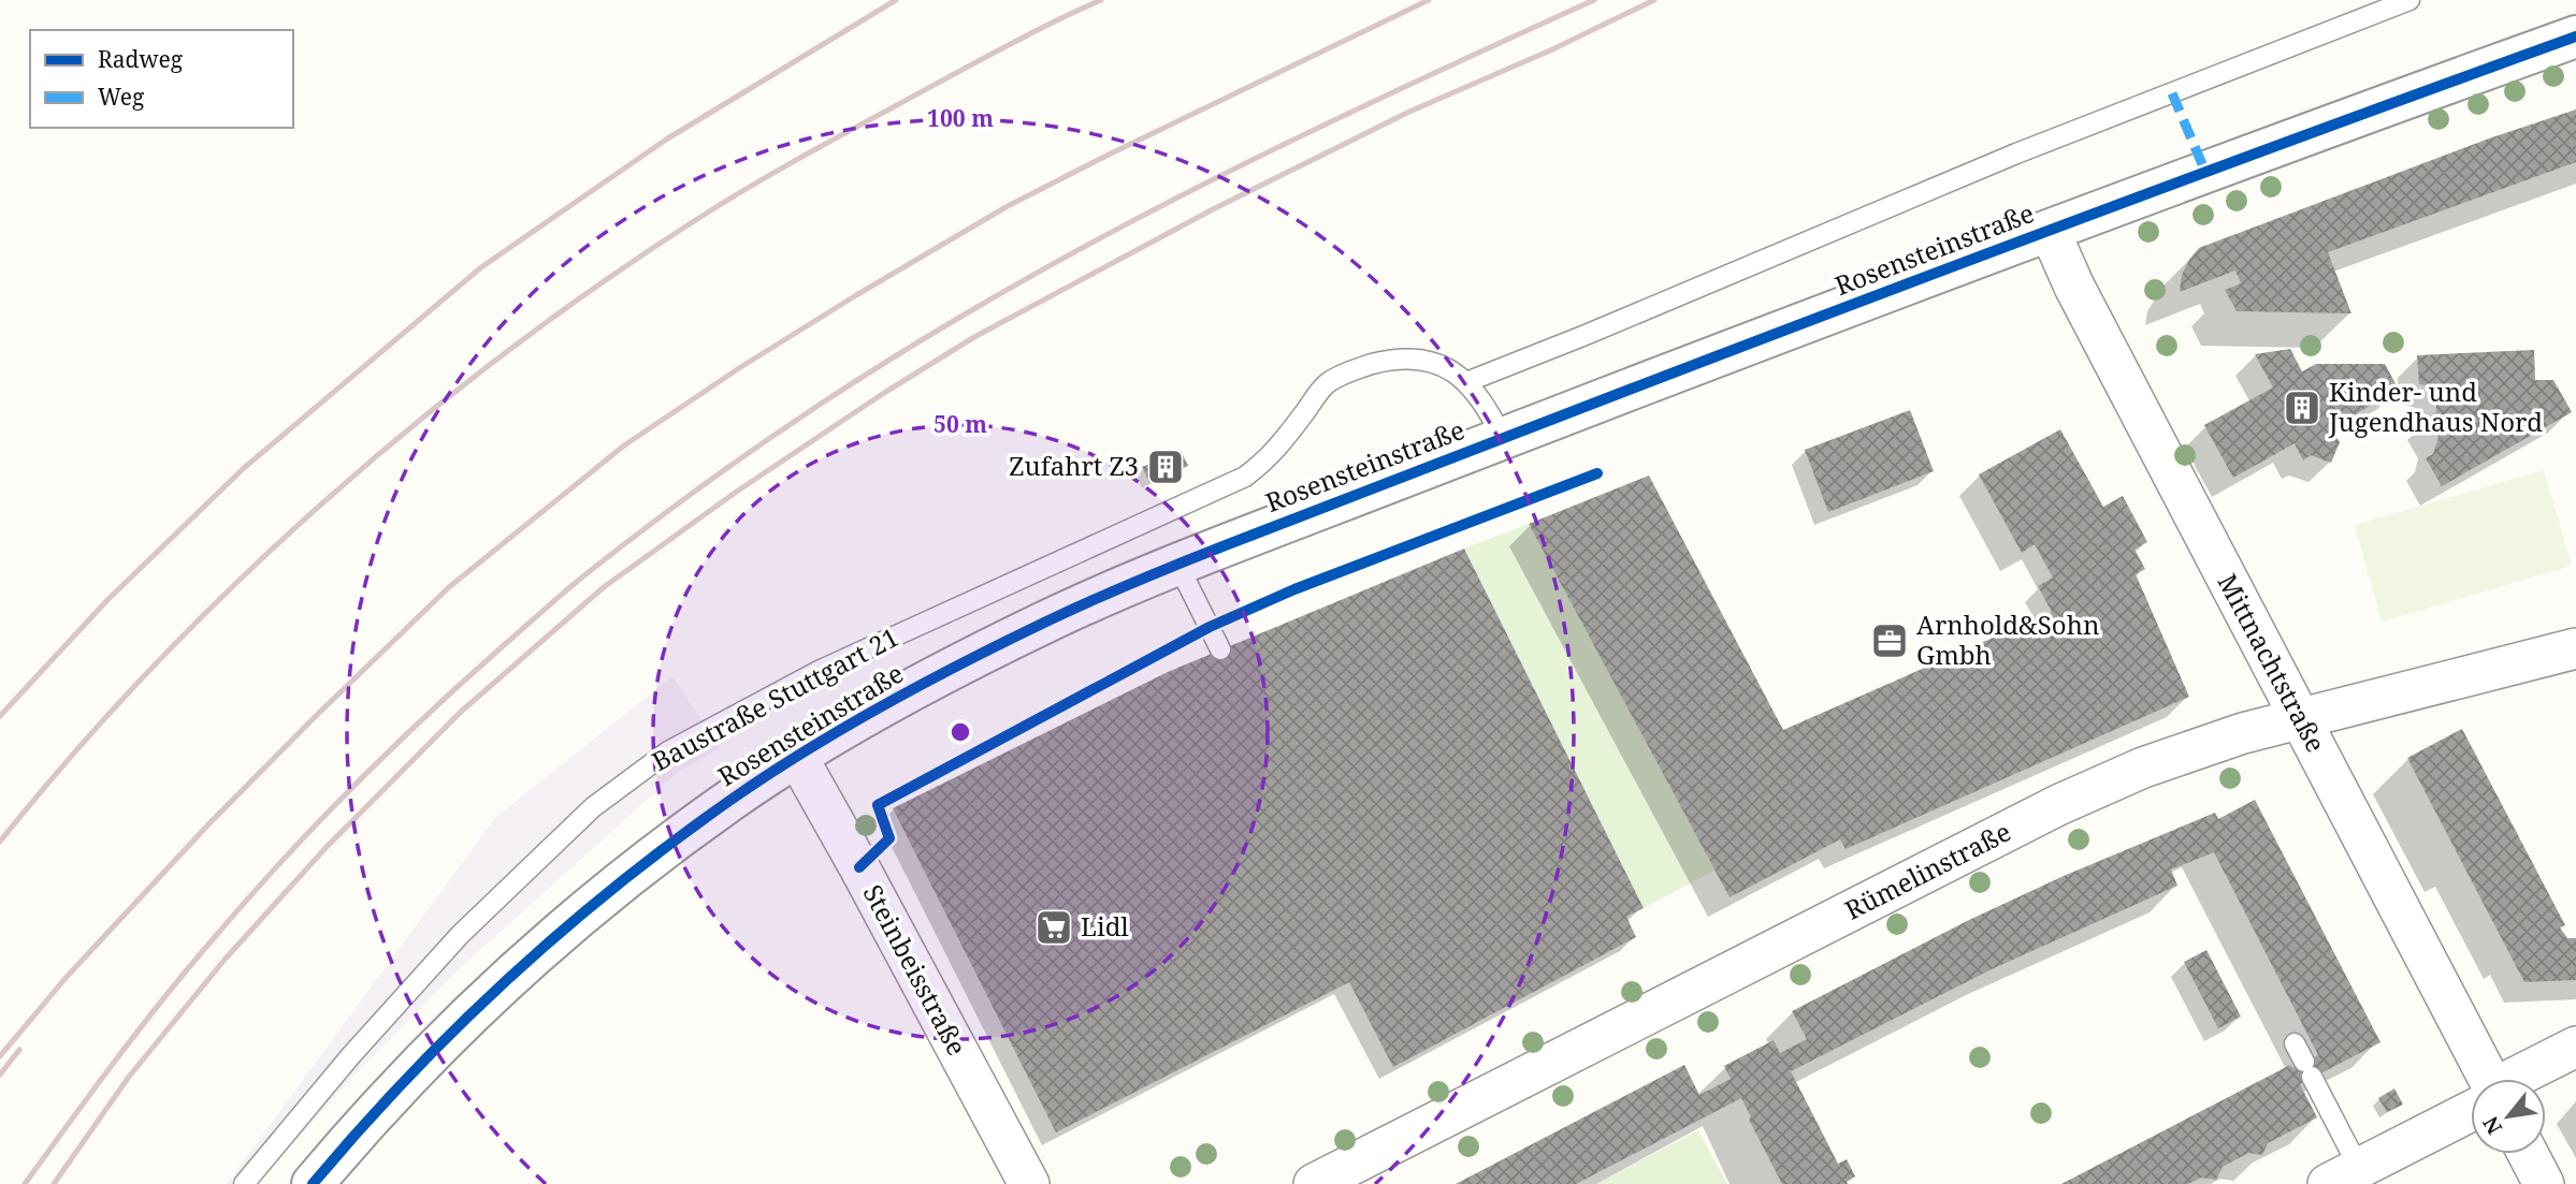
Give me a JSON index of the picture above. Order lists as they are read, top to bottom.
{
  "streets": {
    "street": [
      "Rosensteinstraße",
      "Mittnachtstraße",
      "Rümelinstraße",
      "Steinbeisstraße"
    ],
    "lane": ["Baustraße Stuttgart 21"]
  },
  "crossings": [
    ["Rosensteinstraße", "Mittnachtstraße"],
    ["Rosensteinstraße", "Baustraße Stuttgart 21"],
    ["Rosensteinstraße", "Steinbeisstraße"],
    ["Mittnachtstraße", "Rümelinstraße"]
  ],
  "places": {
    "building": ["Kinder- und Jugendhaus Nord", "Zufahrt Z3"],
    "office": ["Arnhold&Sohn Gmbh"],
    "supermarket": ["Lidl"]
  },
  "legend": ["Radweg", "Weg"],
  "north": "bottom left",
  "rings": ["100 m", "50 m"]
}
